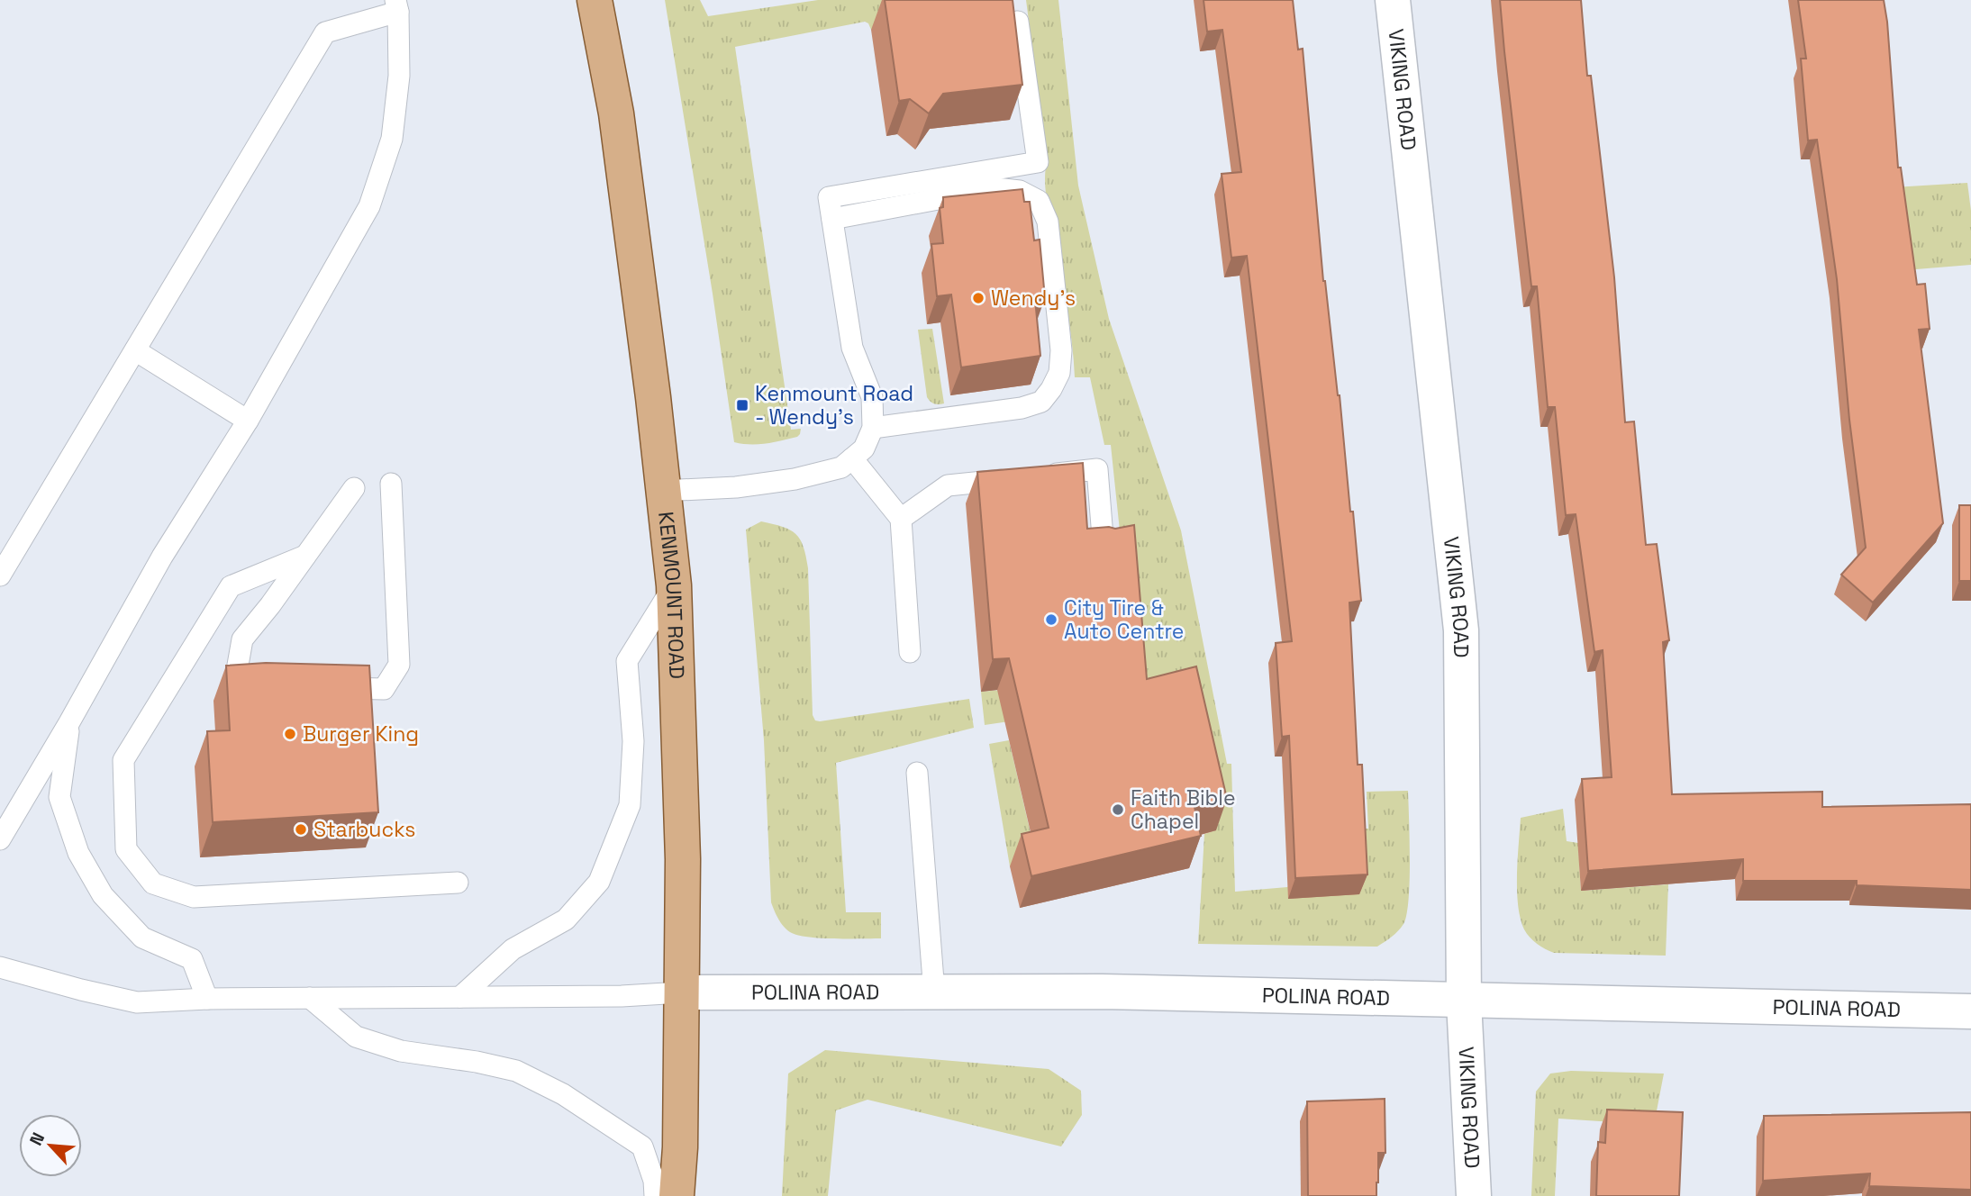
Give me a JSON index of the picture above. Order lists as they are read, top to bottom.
{
  "streets": {
    "main road": ["KENMOUNT ROAD"],
    "street": ["VIKING ROAD", "POLINA ROAD"]
  },
  "crossings": [
    ["VIKING ROAD", "POLINA ROAD"],
    ["KENMOUNT ROAD", "POLINA ROAD"]
  ],
  "places": {
    "other": [
      "Wendy's",
      "City Tire & Auto Centre",
      "Burger King",
      "Faith Bible Chapel",
      "Starbucks"
    ],
    "transit": ["Kenmount Road - Wendy's"]
  },
  "north": "top left"
}
